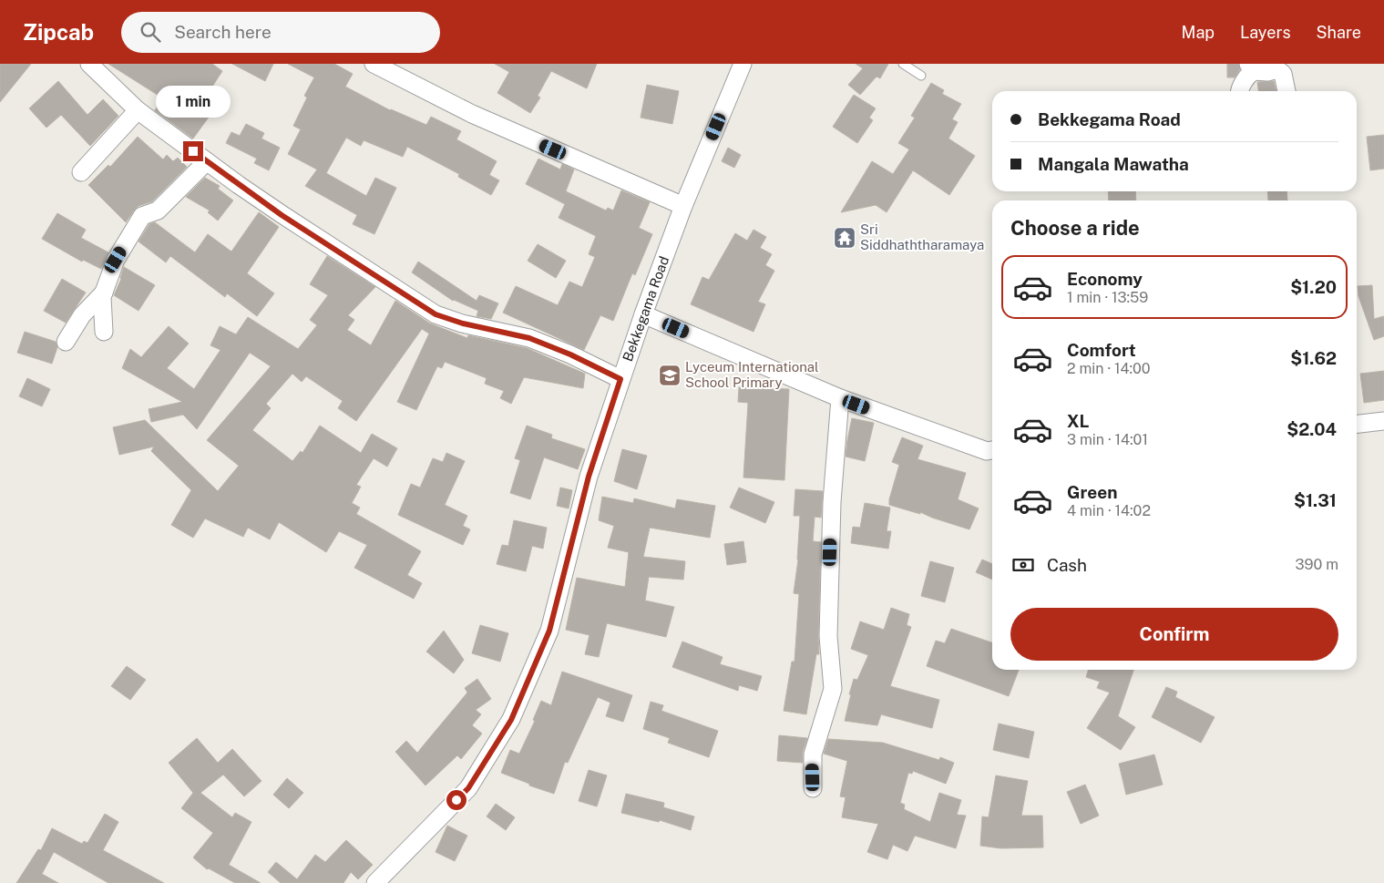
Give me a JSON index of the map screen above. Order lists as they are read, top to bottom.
{
  "streets": {
    "street": ["Bekkegama Road"]
  },
  "places": {
    "temple": ["Sri Siddhaththaramaya"],
    "school or university": ["Lyceum International School Primary"]
  },
  "page": {
    "header": "Zipcab",
    "search": "Search here",
    "nav": ["Map", "Layers", "Share"],
    "bubble": "1 min",
    "banner": ["Bekkegama Road", "Mangala Mawatha"],
    "heading": "Choose a ride",
    "list": [
      {
        "name": "Economy",
        "note": "1 min · 13:59",
        "value": "$1.20"
      },
      {
        "name": "Comfort",
        "note": "2 min · 14:00",
        "value": "$1.62"
      },
      {
        "name": "XL",
        "note": "3 min · 14:01",
        "value": "$2.04"
      },
      {
        "name": "Green",
        "note": "4 min · 14:02",
        "value": "$1.31"
      }
    ],
    "pay": ["Cash", "390 m"],
    "buttons": "Confirm"
  }
}
